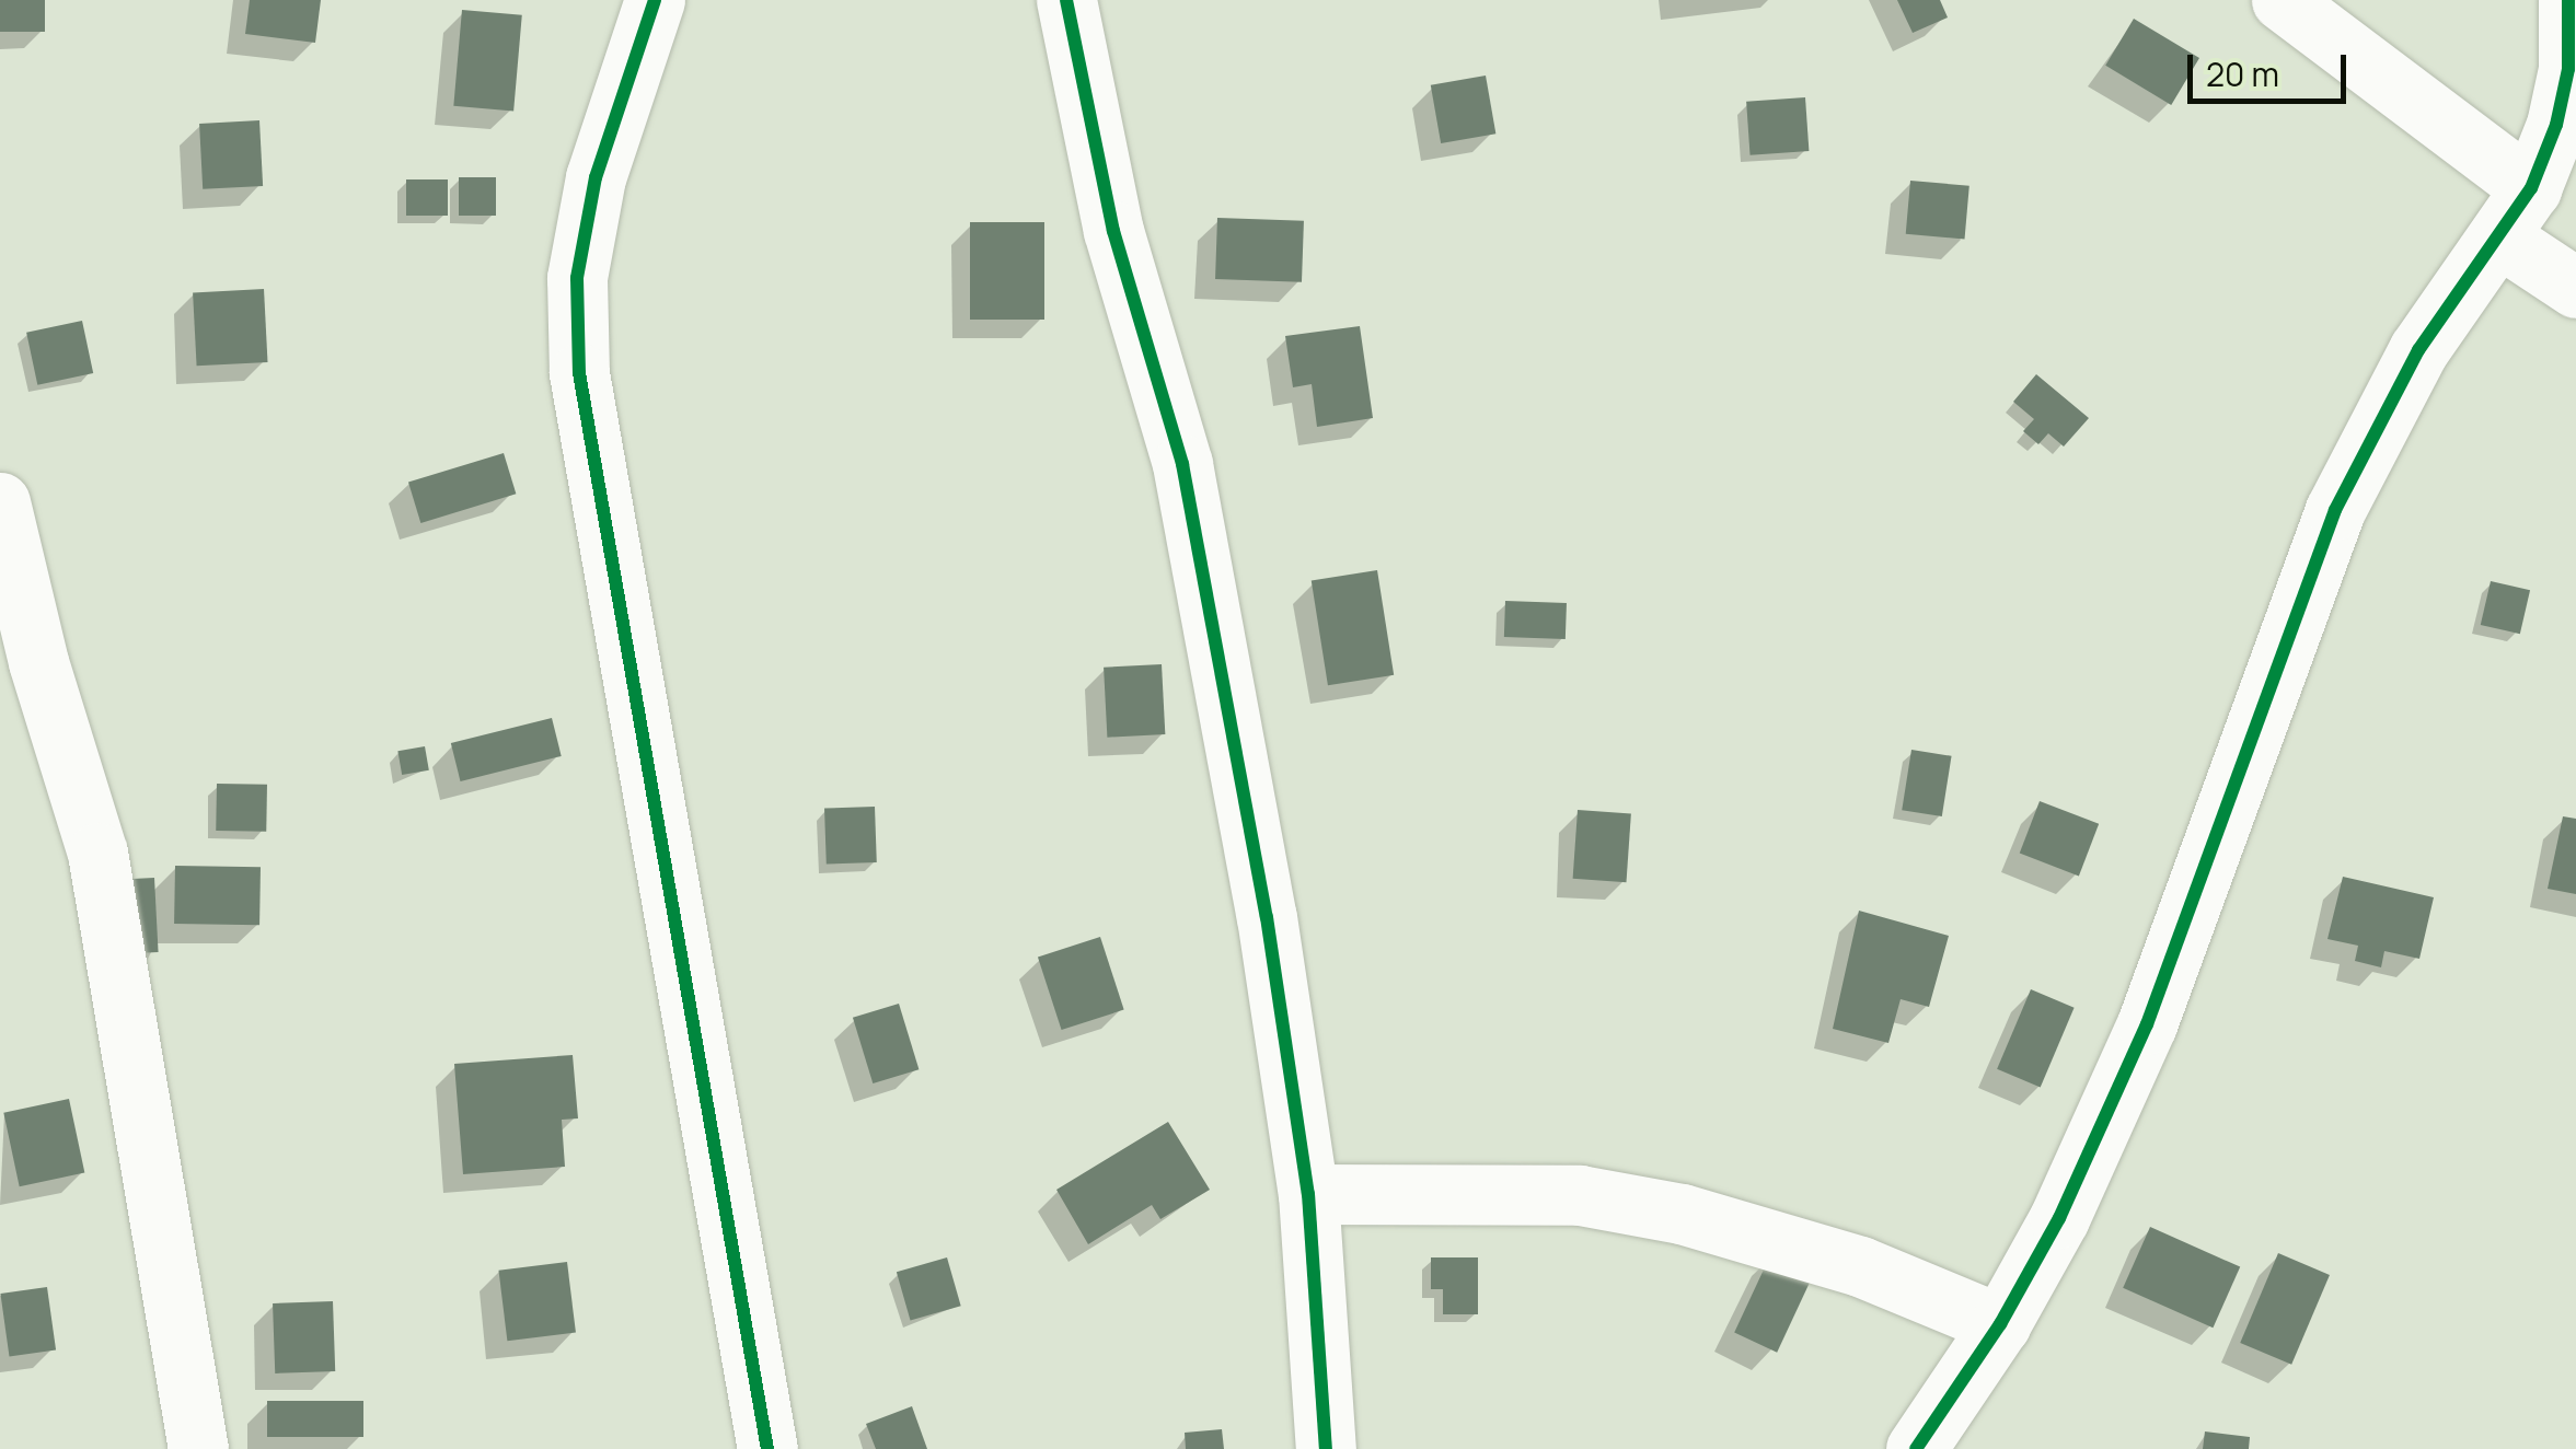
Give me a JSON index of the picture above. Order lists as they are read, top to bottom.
{
  "scale_bar": "20 m"
}
